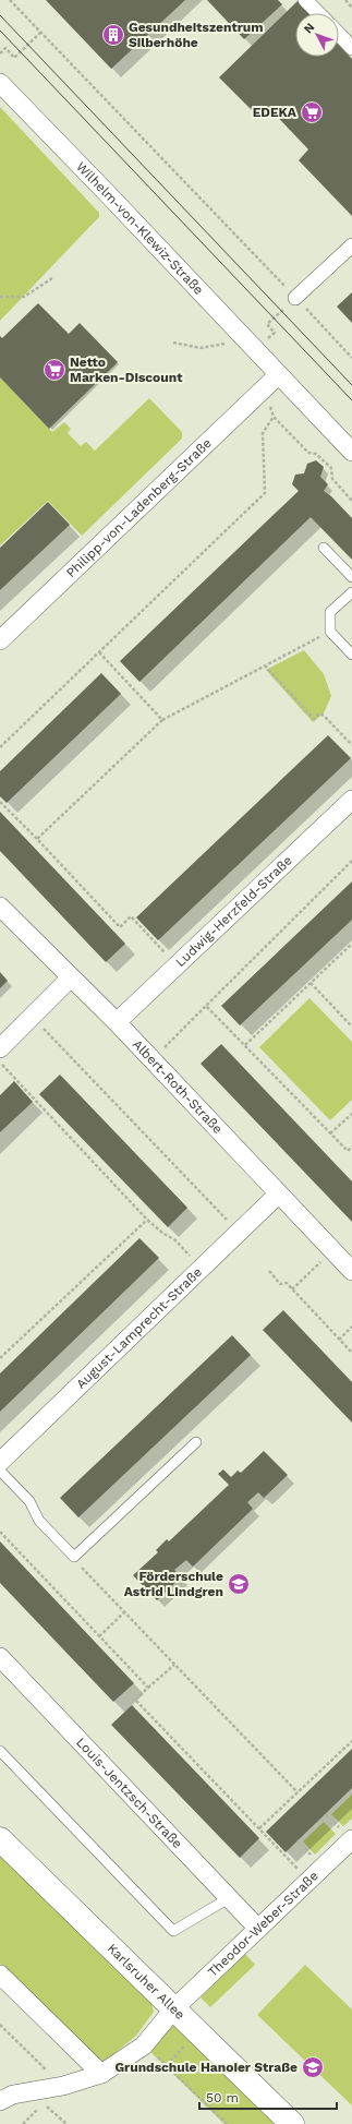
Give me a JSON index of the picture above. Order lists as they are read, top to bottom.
{
  "streets": {
    "street": [
      "Wilhelm-von-Klewiz-Straße",
      "Philipp-von-Ladenberg-Straße",
      "Ludwig-Herzfeld-Straße",
      "Albert-Roth-Straße",
      "August-Lamprecht-Straße",
      "Louis-Jentzsch-Straße",
      "Theodor-Weber-Straße",
      "Karlsruher Allee"
    ]
  },
  "crossings": [
    ["Wilhelm-von-Klewiz-Straße", "Philipp-von-Ladenberg-Straße"],
    ["Ludwig-Herzfeld-Straße", "Albert-Roth-Straße"],
    ["Albert-Roth-Straße", "August-Lamprecht-Straße"],
    ["Louis-Jentzsch-Straße", "Theodor-Weber-Straße"],
    ["Theodor-Weber-Straße", "Karlsruher Allee"]
  ],
  "places": {
    "building": ["Gesundheitszentrum Silberhöhe"],
    "supermarket": ["EDEKA", "Netto Marken-Discount"],
    "school or university": ["Förderschule Astrid Lindgren", "Grundschule Hanoier Straße"]
  },
  "scale_bar": "50 m",
  "north": "top left"
}
